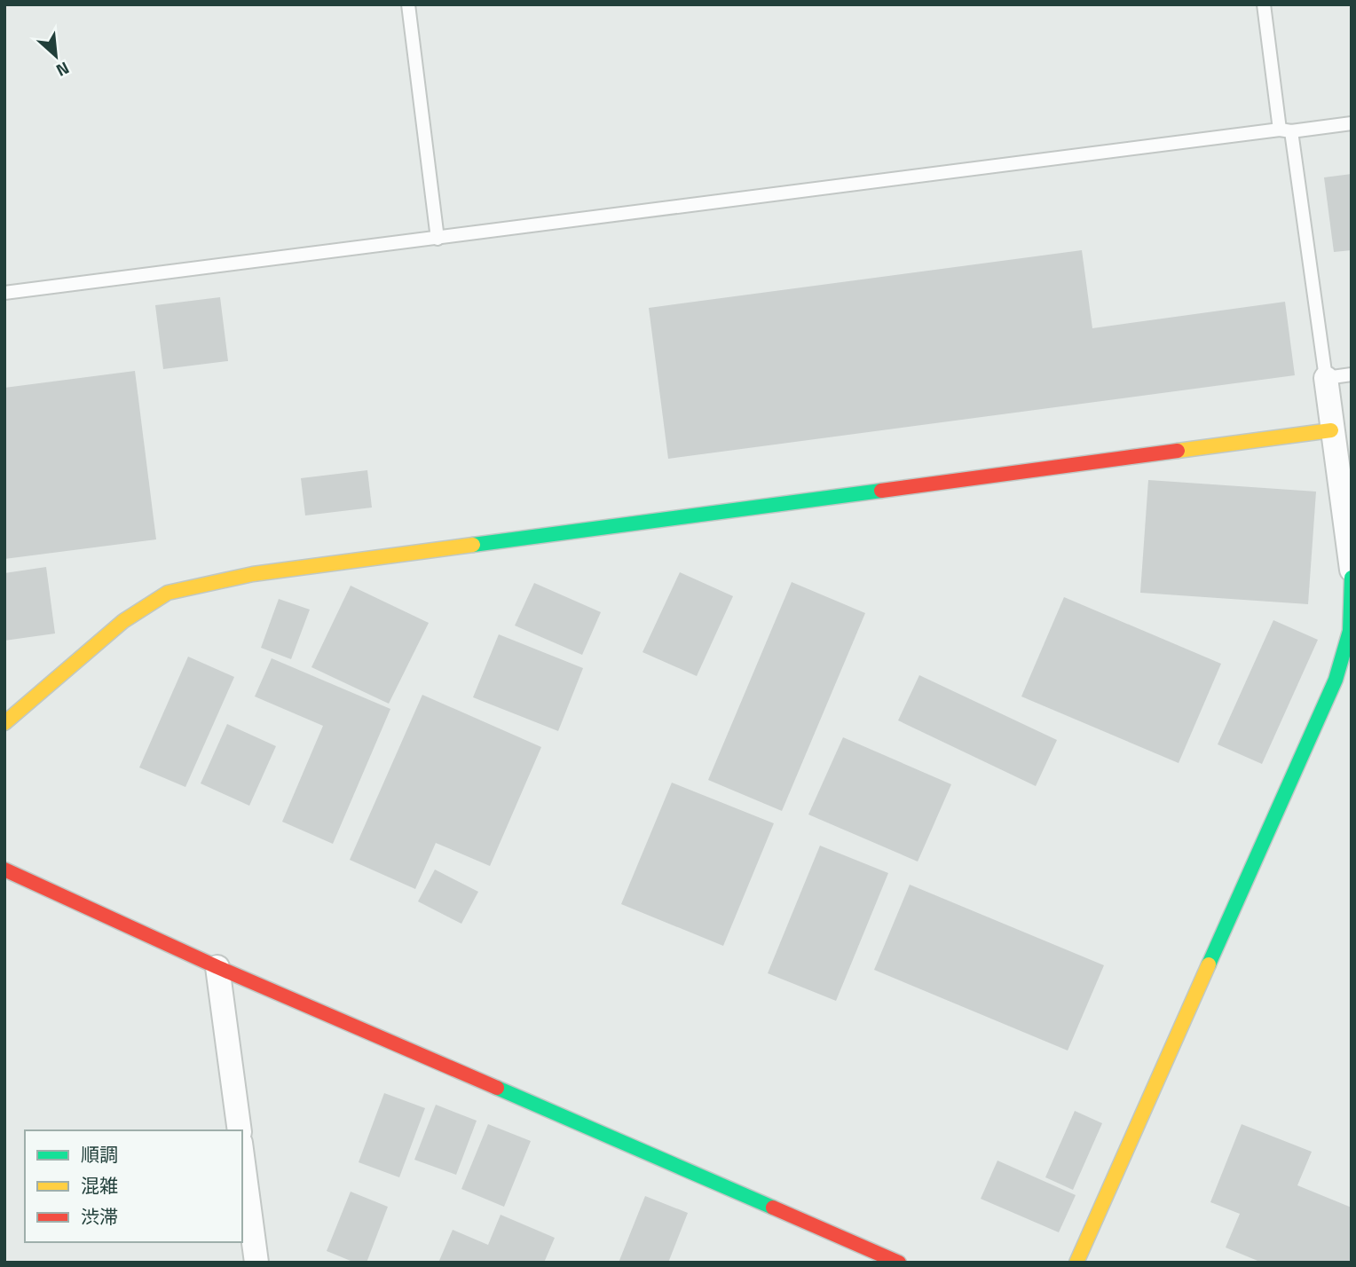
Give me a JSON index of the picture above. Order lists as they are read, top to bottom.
{
  "legend": ["順調", "混雑", "渋滞"],
  "north": "bottom right"
}
